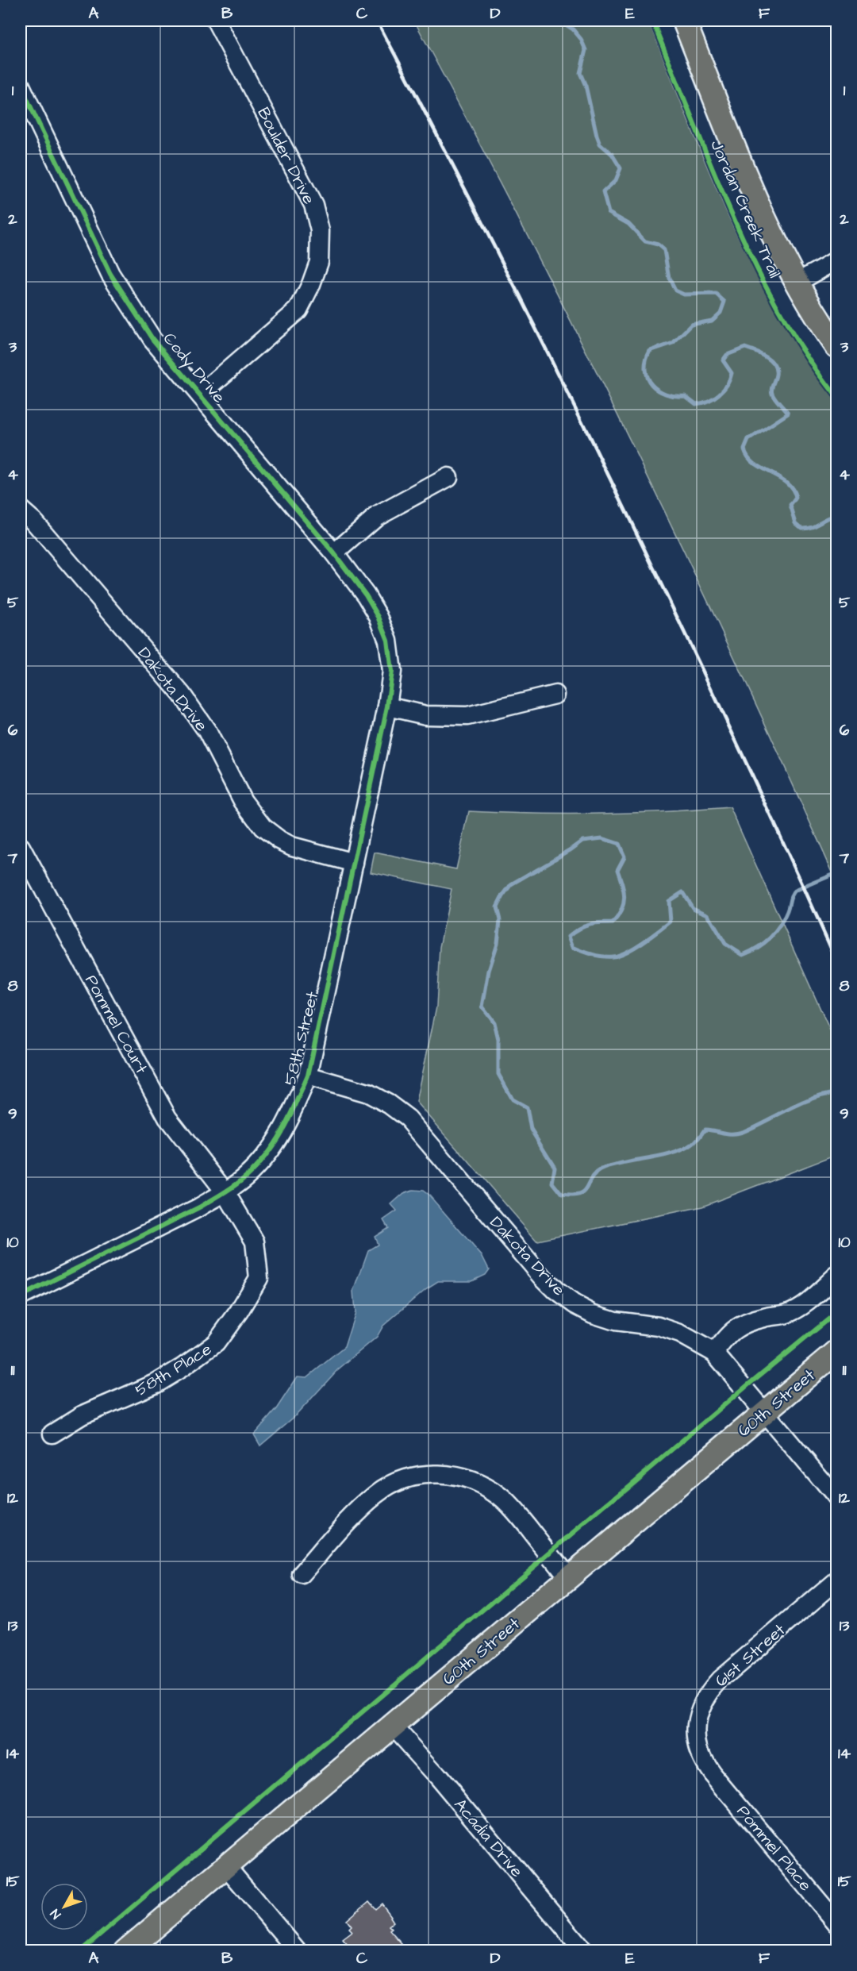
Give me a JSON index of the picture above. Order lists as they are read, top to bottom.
{
  "streets": {
    "main road": ["60th Street"],
    "street": [
      "Boulder Drive",
      "Cody Drive",
      "Dakota Drive",
      "Pommel Court",
      "58th Street",
      "58th Place",
      "61st Street",
      "Acadia Drive",
      "Pommel Place"
    ],
    "cycle path": ["Jordan Creek Trail"]
  },
  "crossings": [
    ["Boulder Drive", "Cody Drive"],
    ["Cody Drive", "58th Street"],
    ["Dakota Drive", "58th Street"],
    ["Dakota Drive", "60th Street"],
    ["Pommel Court", "58th Street"],
    ["Pommel Court", "58th Place"],
    ["58th Street", "58th Place"],
    ["60th Street", "Acadia Drive"],
    ["61st Street", "Pommel Place"]
  ],
  "north": "bottom left",
  "grid": {
    "columns": [
      "A",
      "B",
      "C",
      "D",
      "E",
      "F"
    ],
    "rows": [
      "1",
      "2",
      "3",
      "4",
      "5",
      "6",
      "7",
      "8",
      "9",
      "10",
      "11",
      "12",
      "13",
      "14",
      "15"
    ]
  }
}
